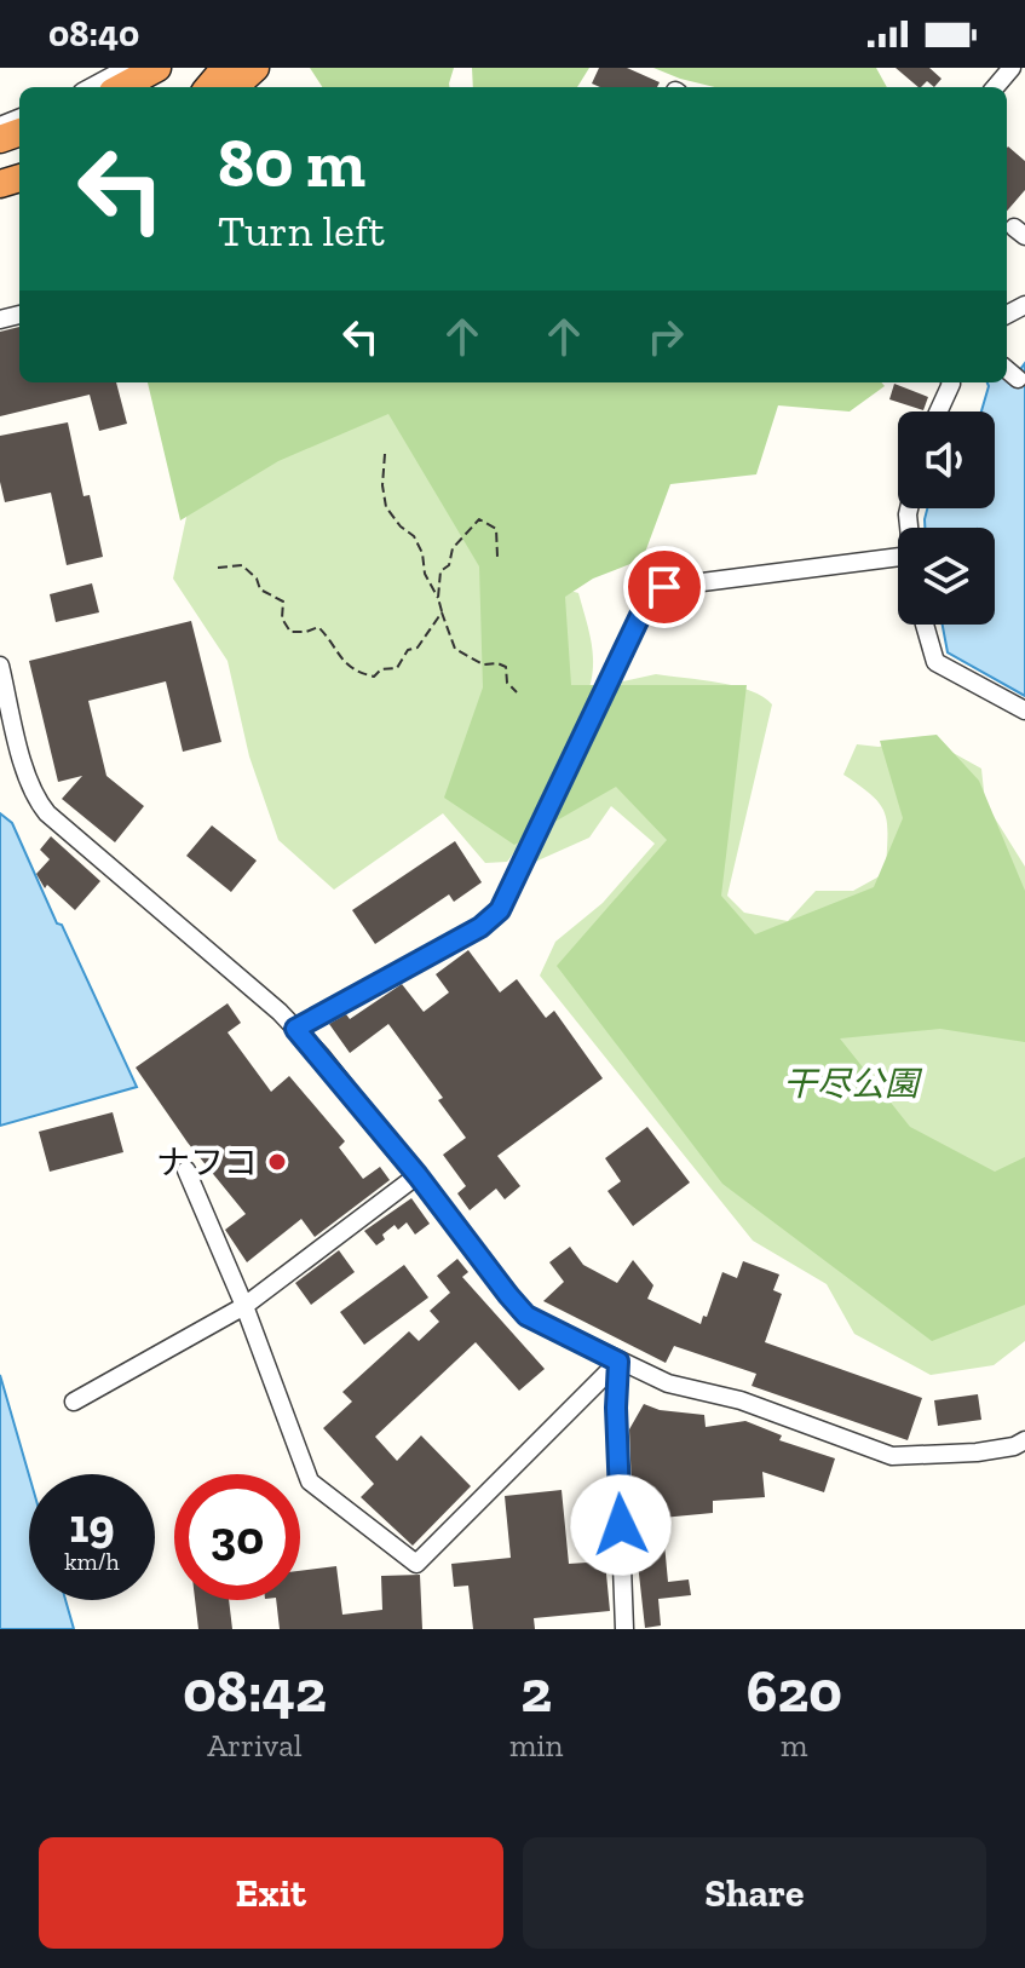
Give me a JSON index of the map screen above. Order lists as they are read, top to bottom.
{
  "parks": ["干尽公園"],
  "places": ["ナフコ"],
  "page": {
    "status": "08:40",
    "turn": ["80 m", "Turn left"],
    "speed": "19 km/h",
    "limit": "30",
    "eta": [
      "08:42",
      "Arrival",
      "2",
      "min",
      "620",
      "m"
    ],
    "buttons": ["Exit", "Share"]
  }
}
